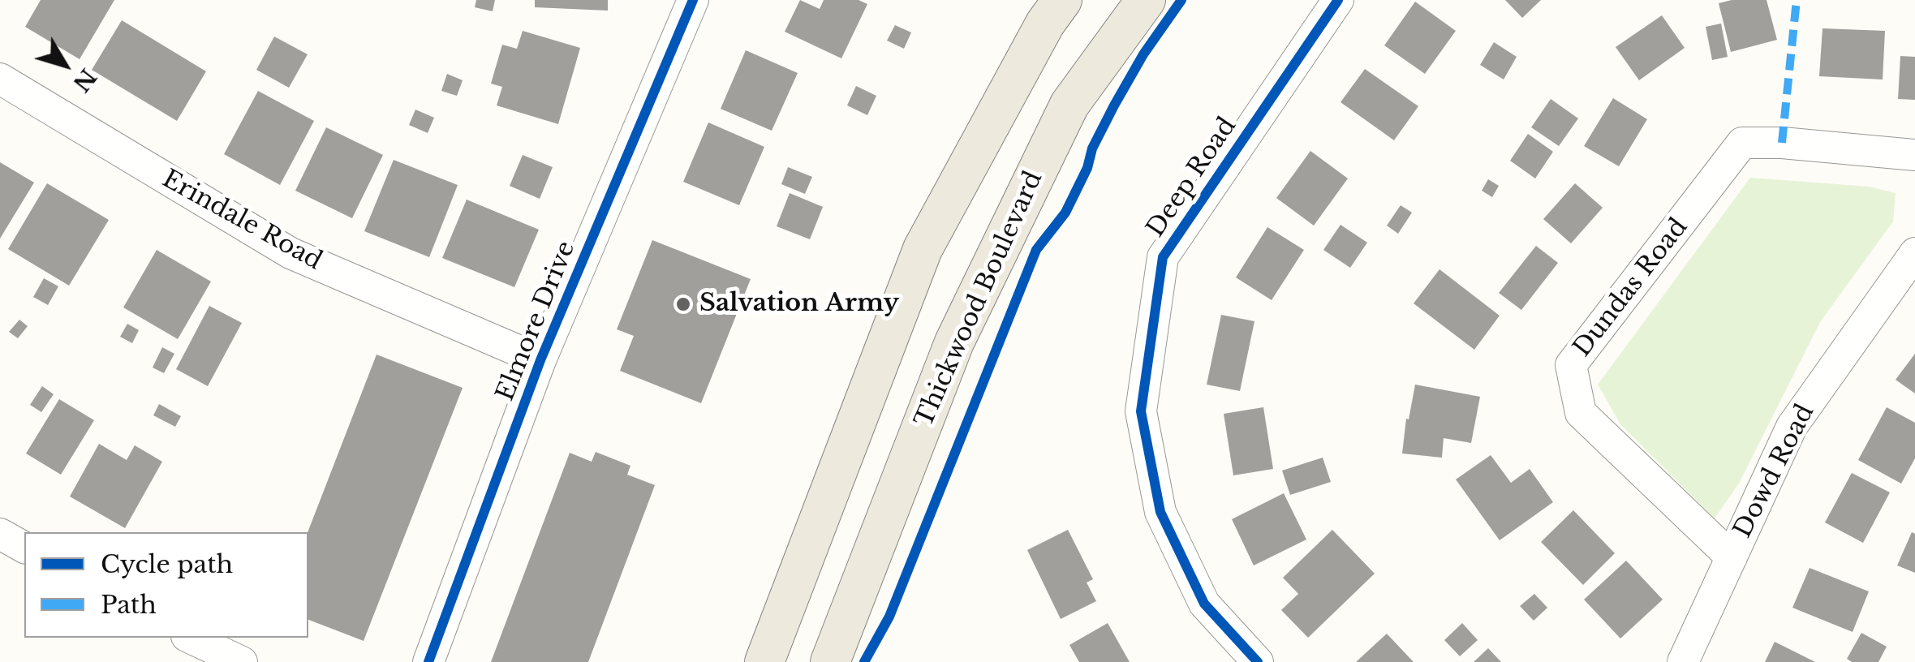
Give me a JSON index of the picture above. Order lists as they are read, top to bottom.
{
  "streets": {
    "main road": ["Thickwood Boulevard"],
    "street": [
      "Deep Road",
      "Erindale Road",
      "Dundas Road",
      "Elmore Drive",
      "Dowd Road"
    ]
  },
  "crossings": [
    ["Erindale Road", "Elmore Drive"],
    ["Dundas Road", "Dowd Road"]
  ],
  "places": ["Salvation Army"],
  "legend": ["Cycle path", "Path"],
  "north": "bottom right"
}
